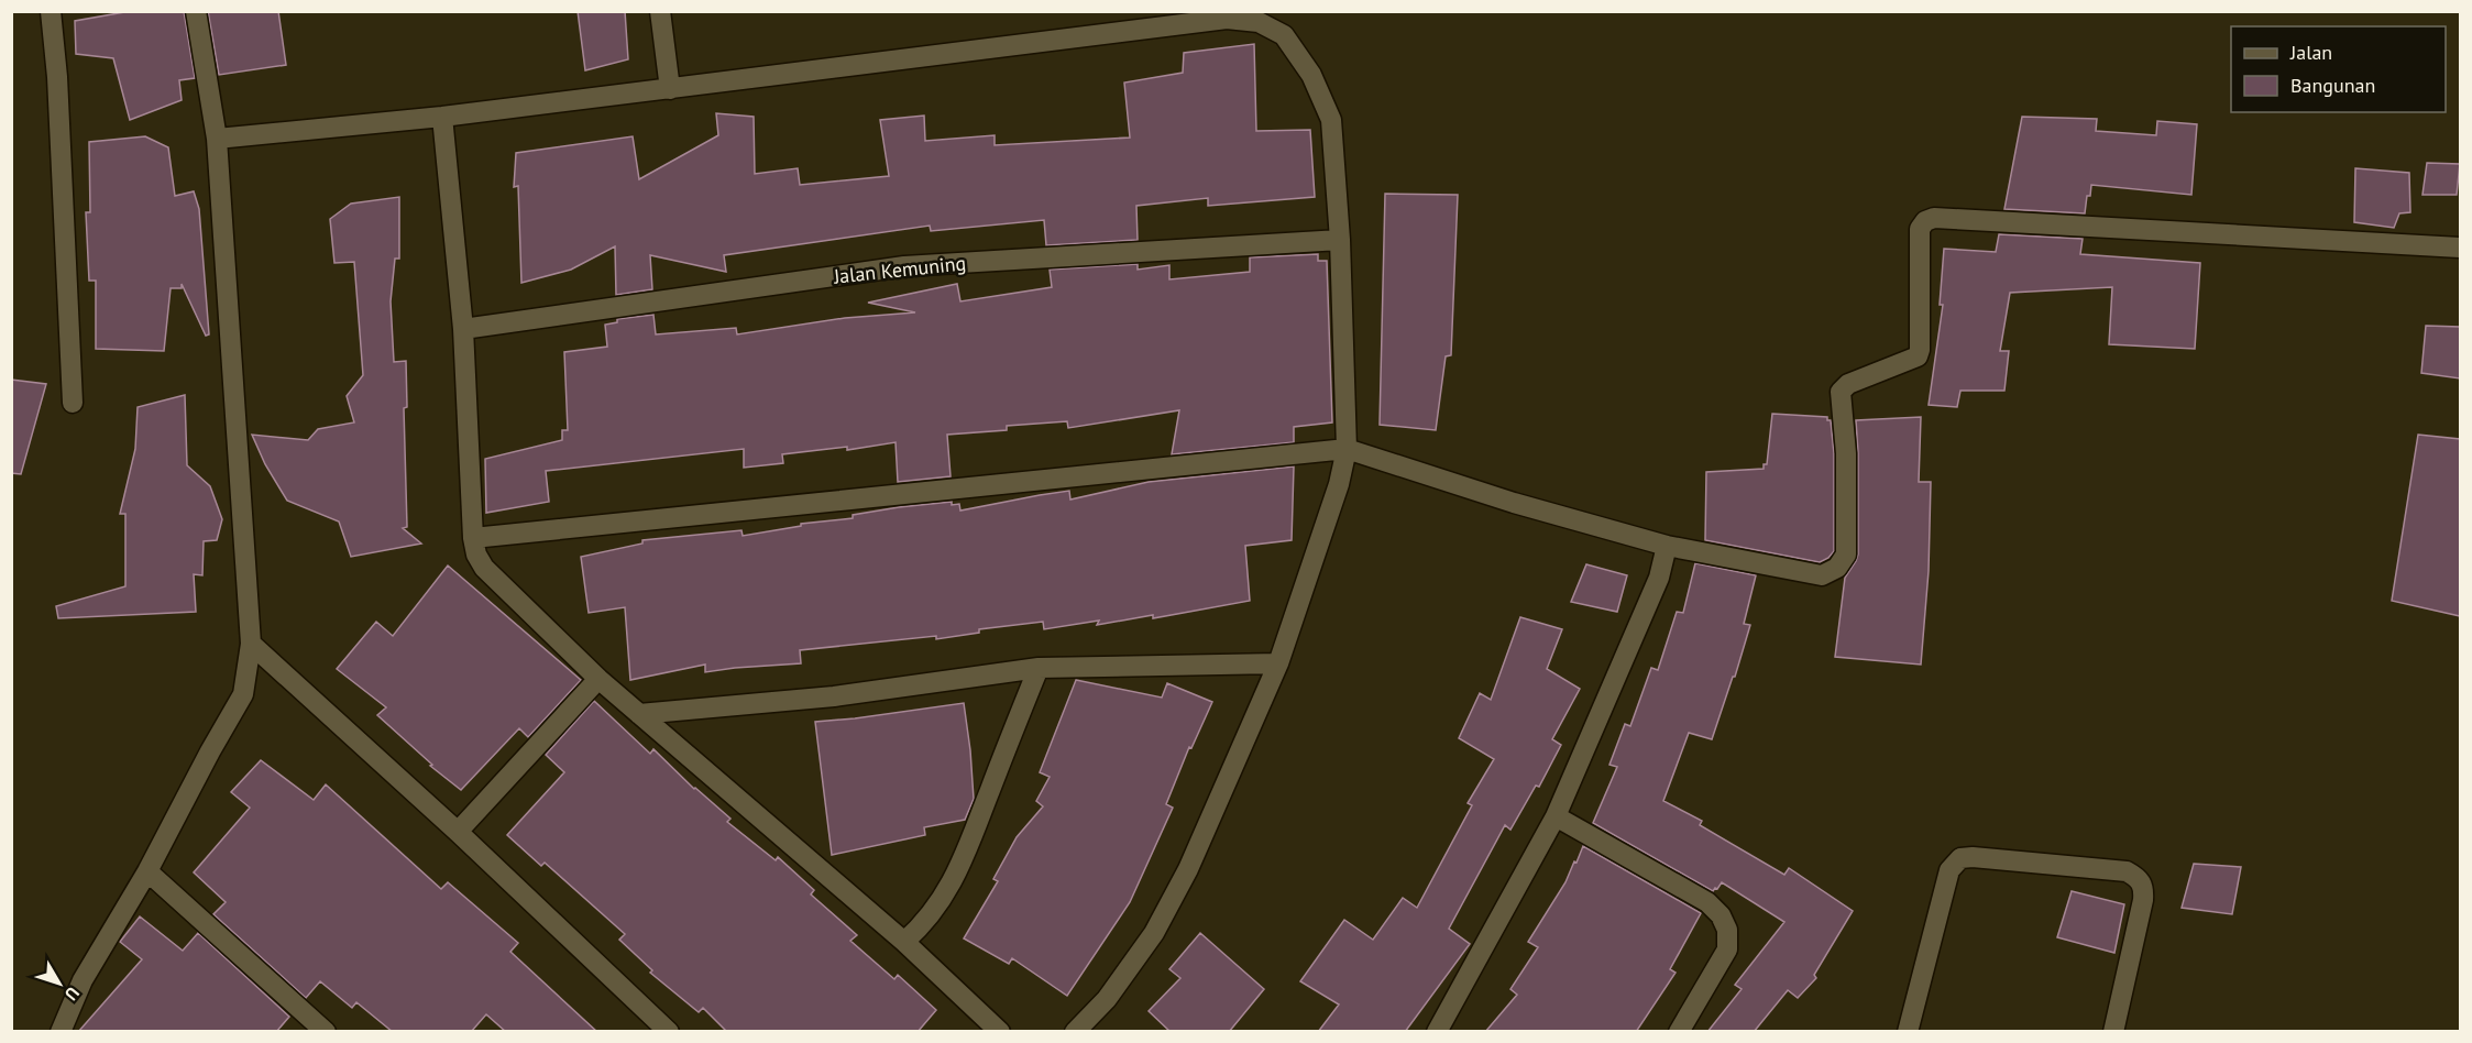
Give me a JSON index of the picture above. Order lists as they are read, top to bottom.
{
  "streets": {
    "street": ["Jalan Kemuning"]
  },
  "legend": ["Jalan", "Bangunan"],
  "north": "bottom right"
}
